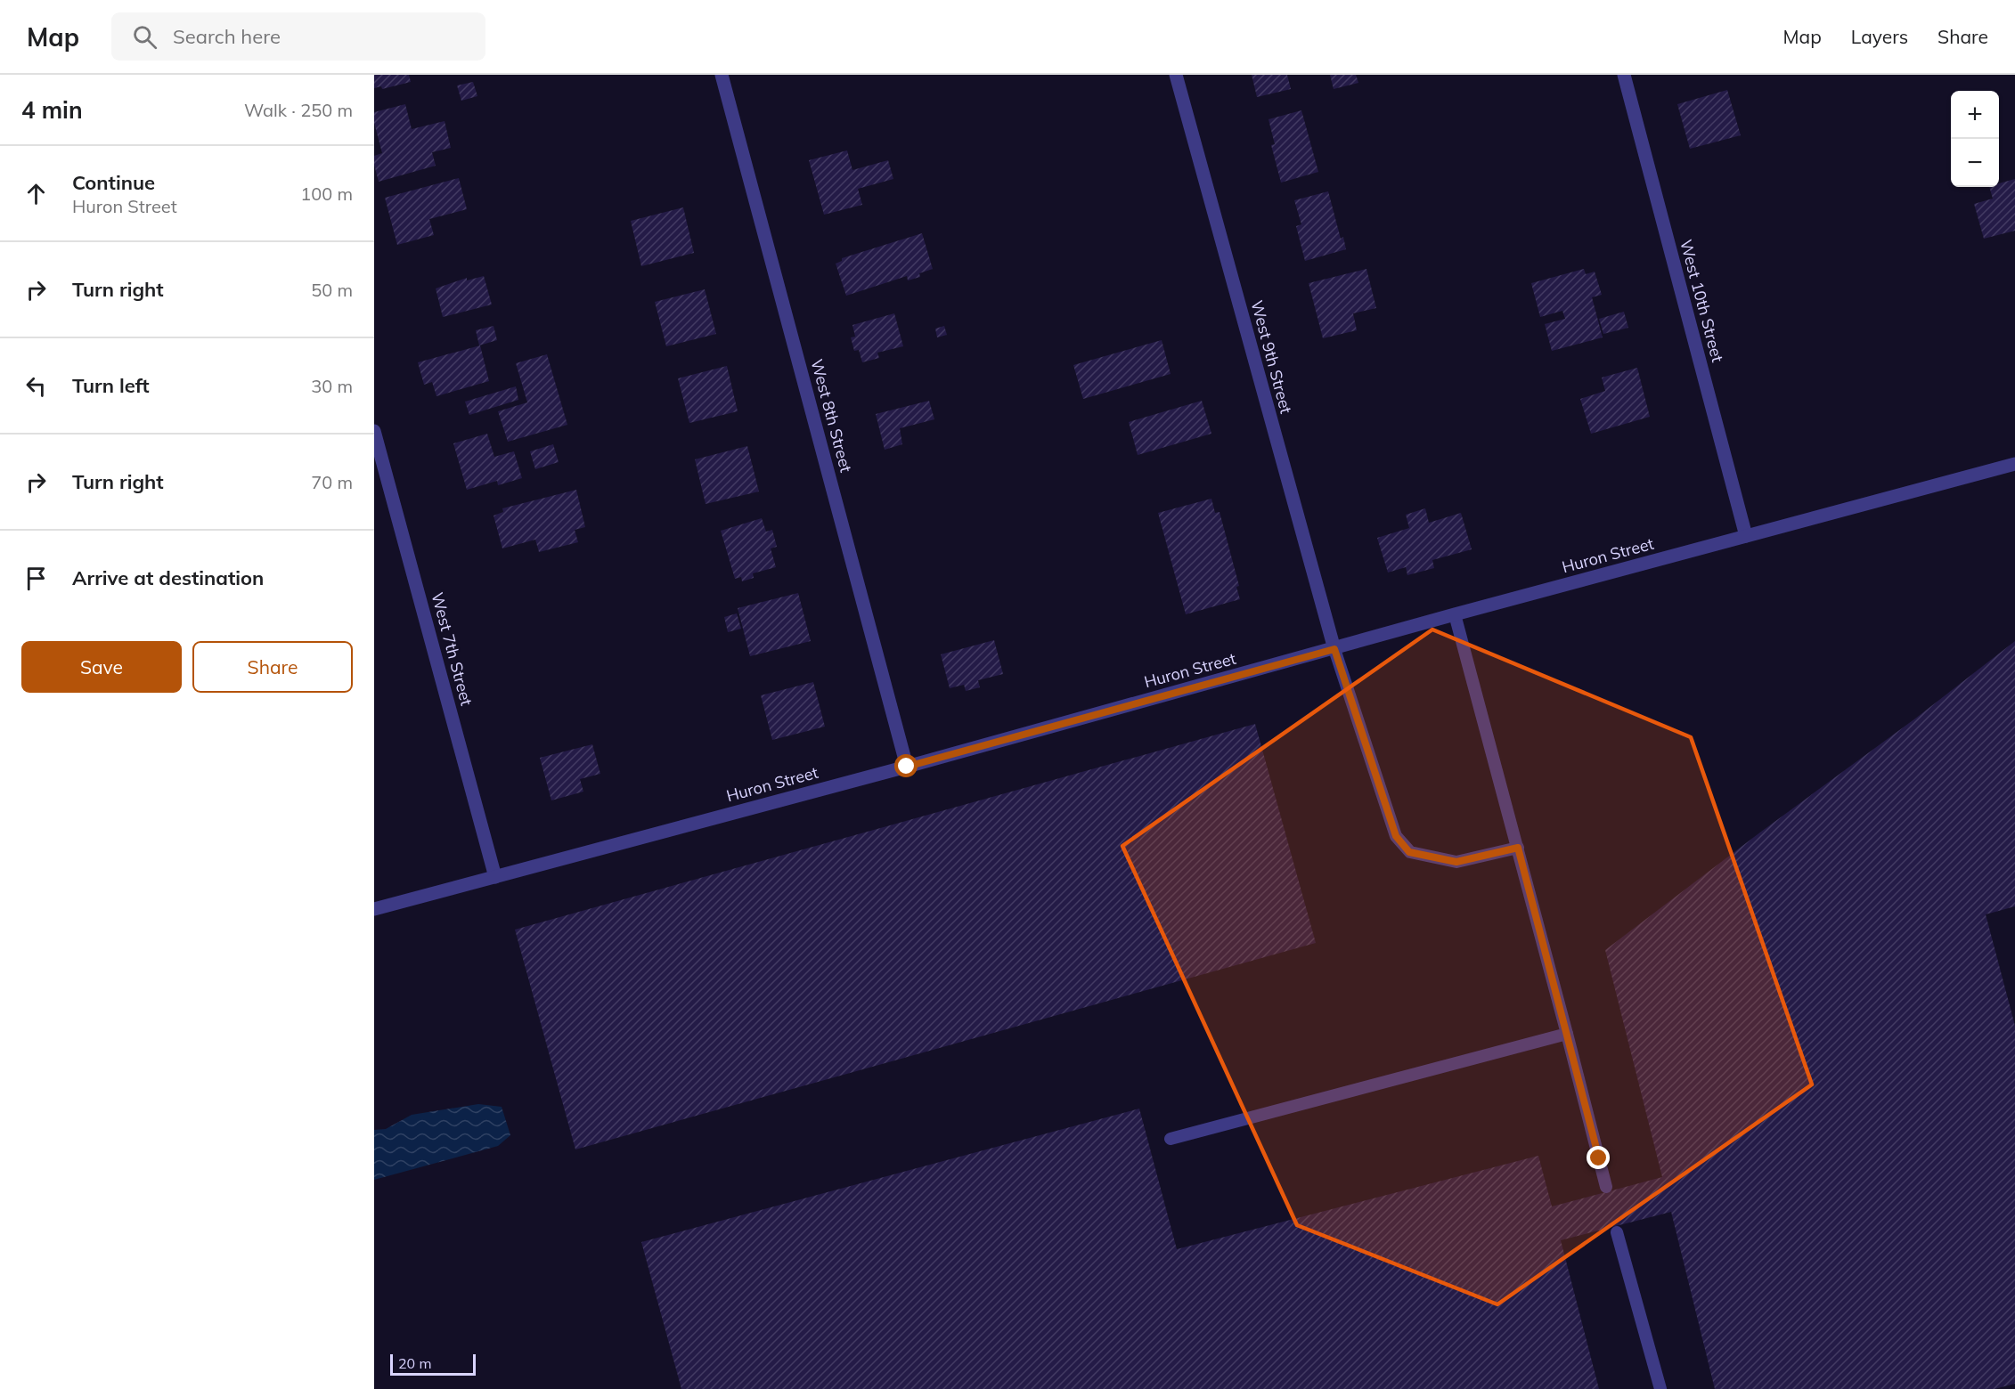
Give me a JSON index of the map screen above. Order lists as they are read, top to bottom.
{
  "streets": {
    "street": [
      "West 10th Street",
      "West 9th Street",
      "West 8th Street",
      "Huron Street",
      "West 7th Street"
    ]
  },
  "crossings": [
    ["West 10th Street", "Huron Street"],
    ["West 9th Street", "Huron Street"],
    ["West 8th Street", "Huron Street"],
    ["Huron Street", "West 7th Street"]
  ],
  "scale_bar": "20 m",
  "page": {
    "header": "Map",
    "search": "Search here",
    "nav": ["Map", "Layers", "Share"],
    "heading": ["4 min", "Walk · 250 m"],
    "map_buttons": ["+", "−"],
    "list": [
      ["Continue", "Huron Street", "100 m"],
      ["Turn right", "50 m"],
      ["Turn left", "30 m"],
      ["Turn right", "70 m"],
      "Arrive at destination"
    ],
    "buttons": ["Save", "Share"],
    "scale": "20 m"
  }
}
